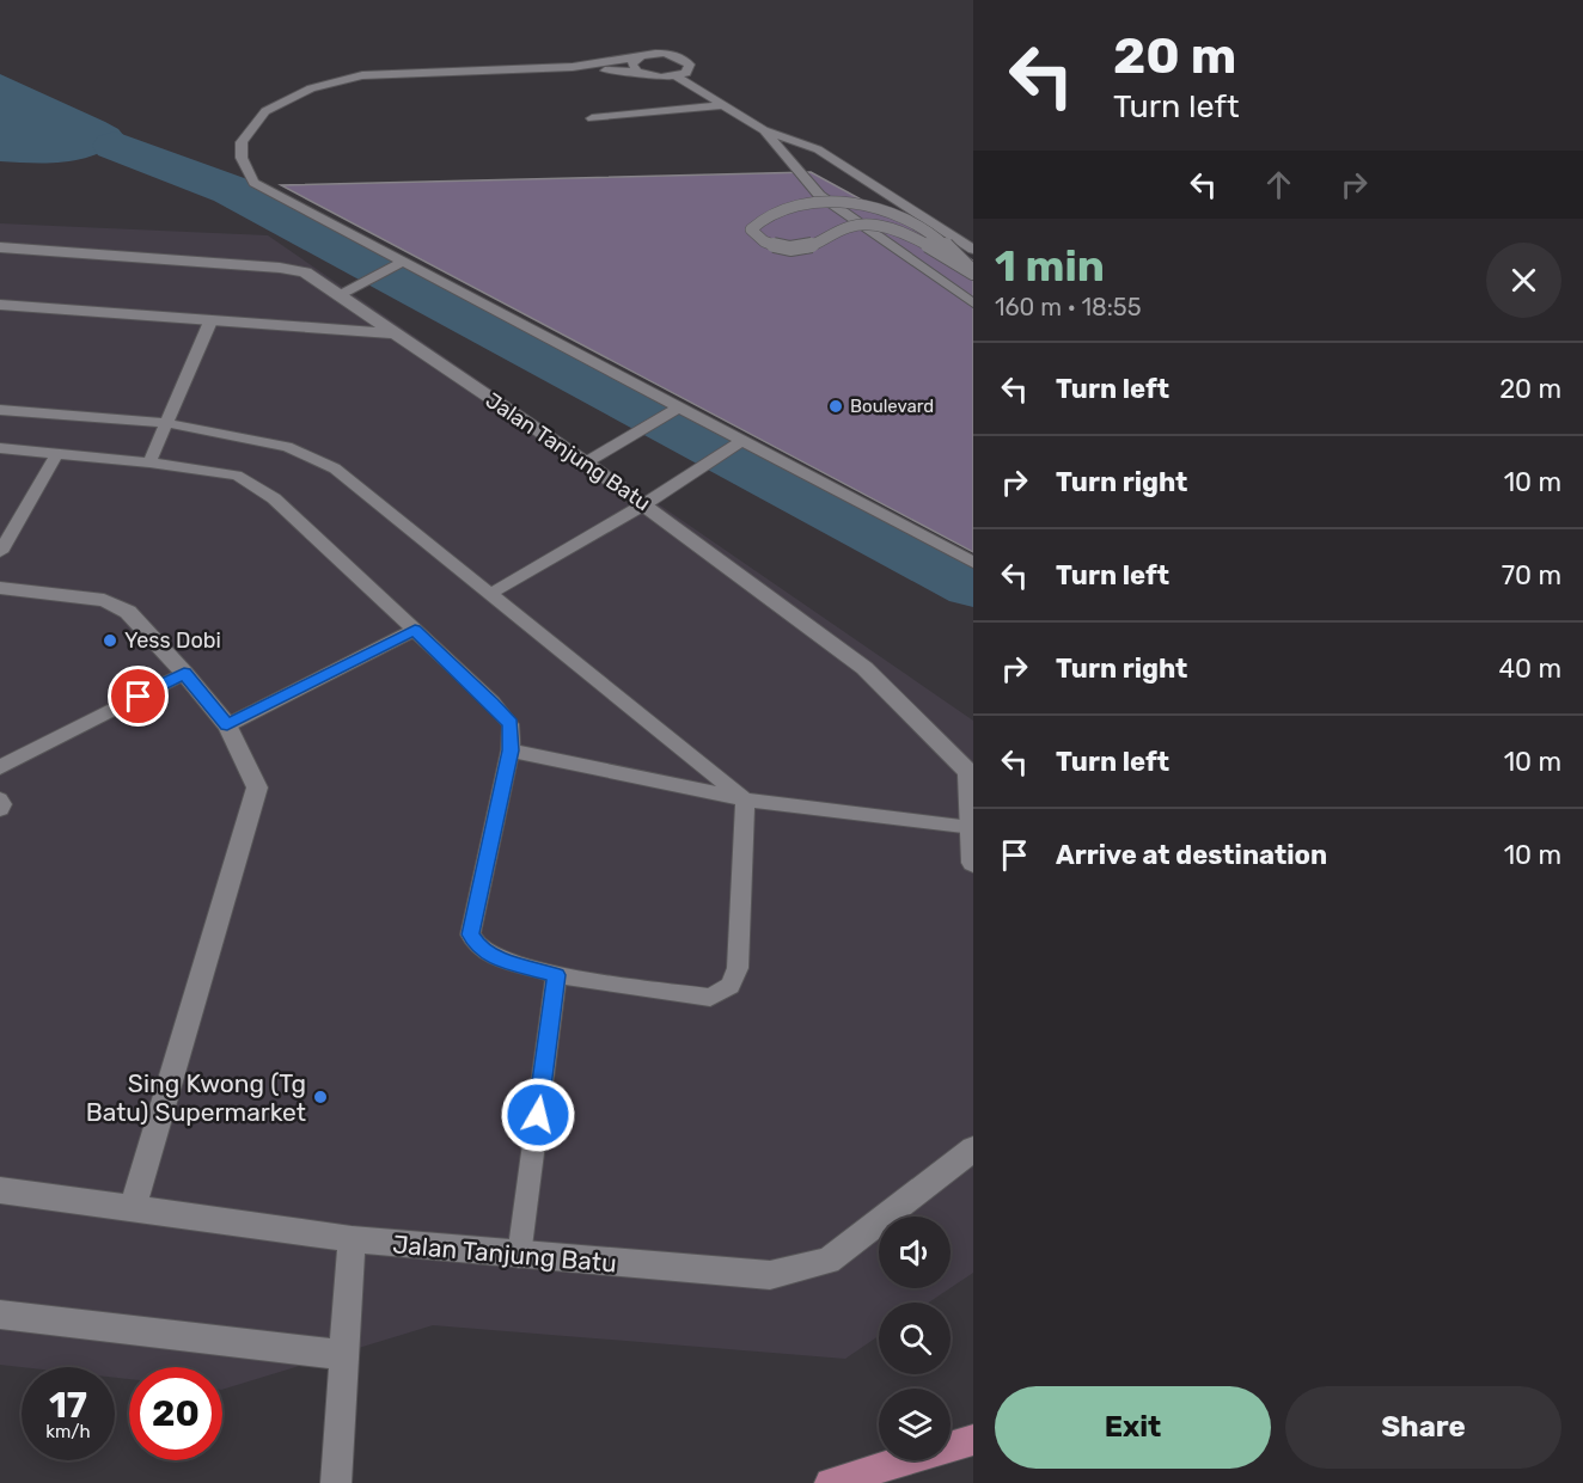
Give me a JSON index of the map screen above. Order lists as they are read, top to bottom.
{
  "streets": {
    "street": ["Jalan Tanjung Batu"]
  },
  "places": ["Boulevard", "Yess Dobi", "Sing Kwong (Tg Batu) Supermarket"],
  "page": {
    "turn": ["20 m", "Turn left"],
    "heading": ["1 min", "160 m · 18:55"],
    "list": [
      {
        "name": "Turn left",
        "value": "20 m"
      },
      {
        "name": "Turn right",
        "value": "10 m"
      },
      {
        "name": "Turn left",
        "value": "70 m"
      },
      {
        "name": "Turn right",
        "value": "40 m"
      },
      {
        "name": "Turn left",
        "value": "10 m"
      },
      {
        "name": "Arrive at destination",
        "value": "10 m"
      }
    ],
    "speed": "17 km/h",
    "limit": "20",
    "buttons": ["Exit", "Share"]
  }
}
